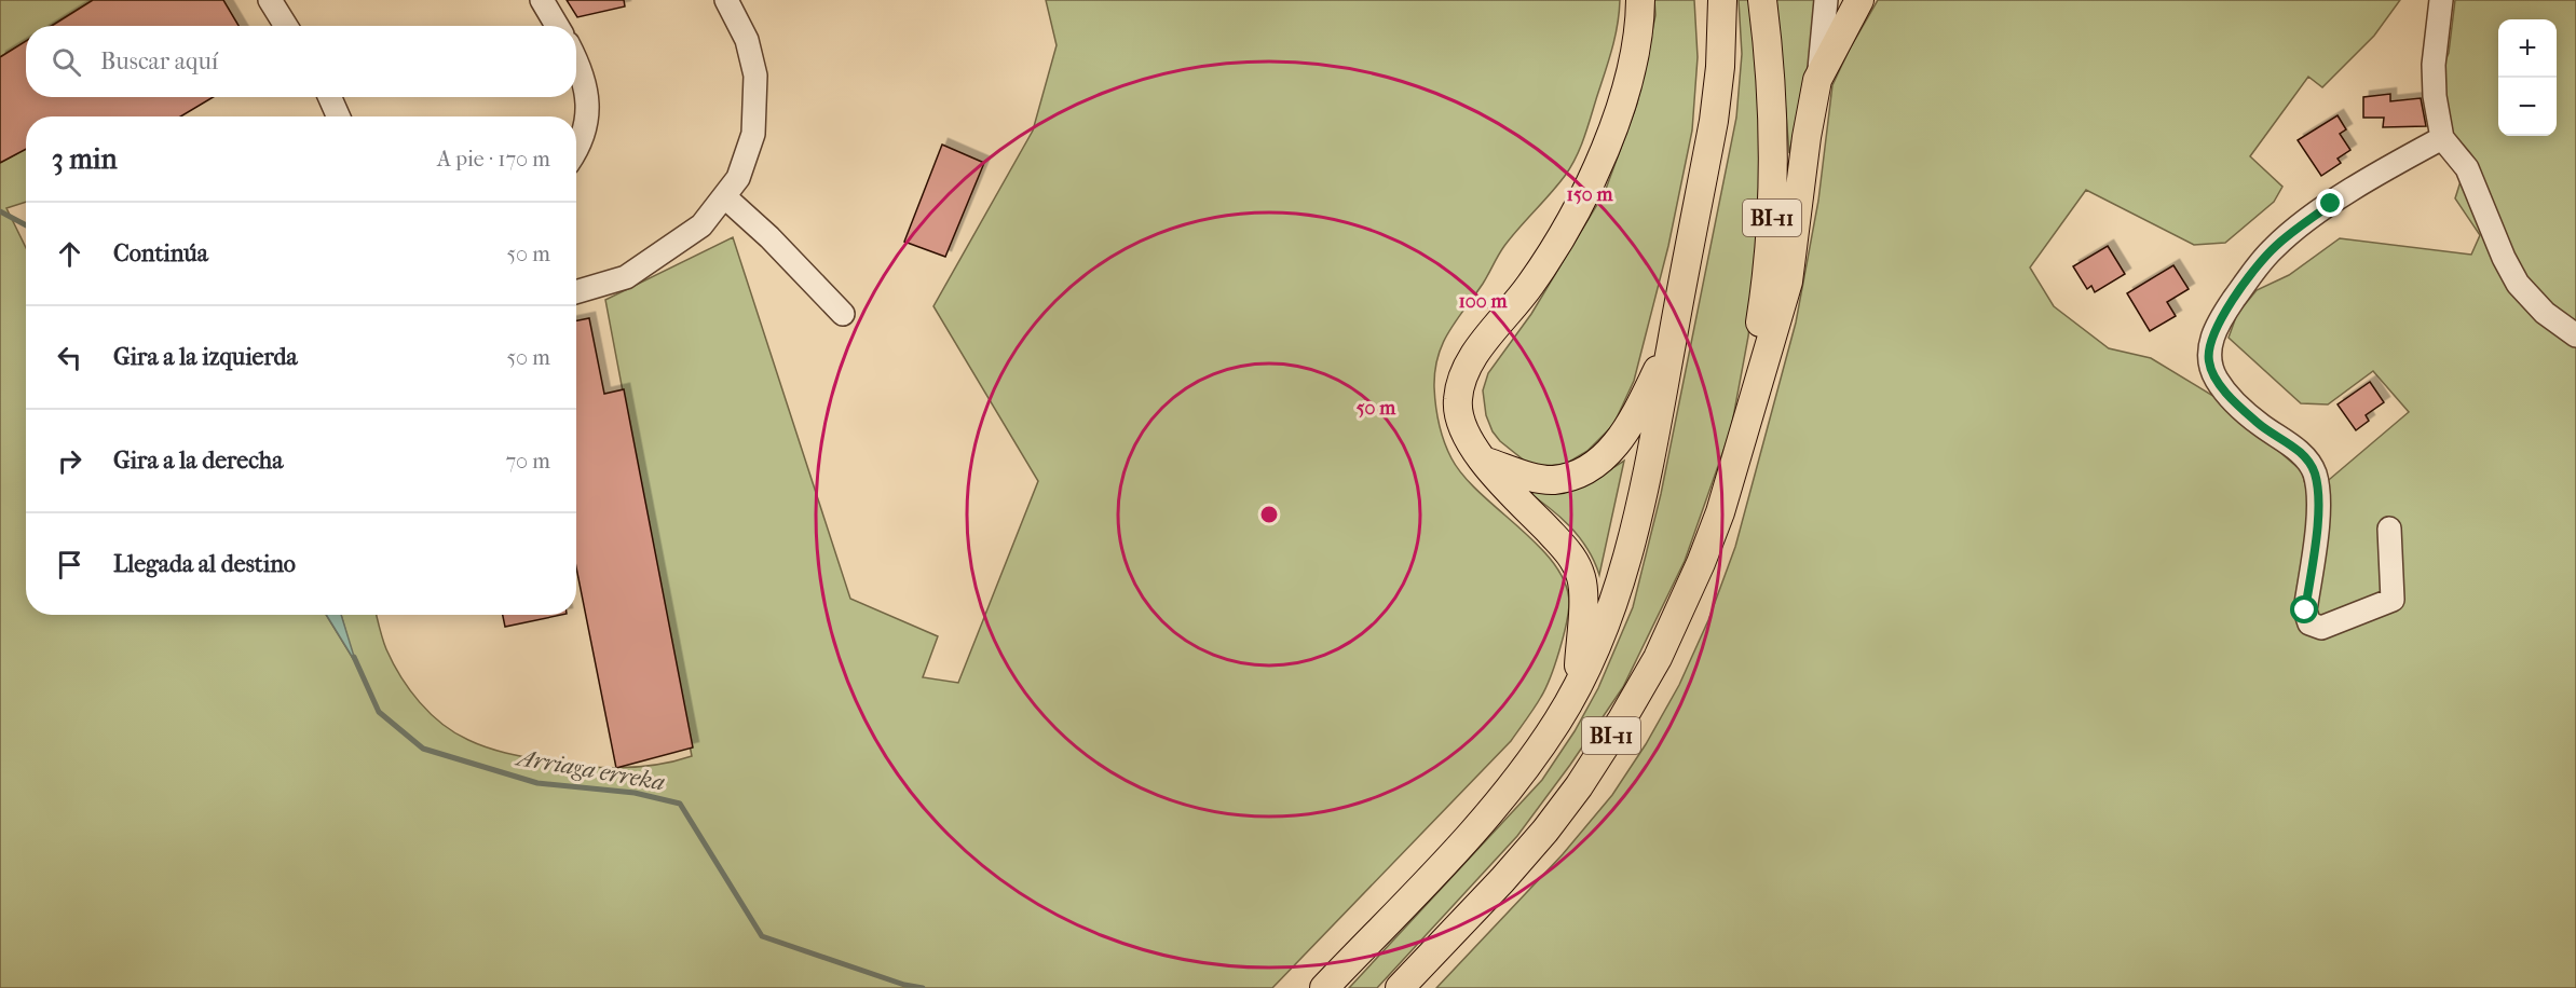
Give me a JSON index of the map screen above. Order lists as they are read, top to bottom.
{
  "streets": {
    "main road": ["BI-11"]
  },
  "water": ["Arriaga erreka"],
  "page": {
    "map_buttons": ["+", "−"],
    "search": "Buscar aquí",
    "heading": ["3 min", "A pie · 170 m"],
    "list": [
      ["Continúa", "50 m"],
      ["Gira a la izquierda", "50 m"],
      ["Gira a la derecha", "70 m"],
      "Llegada al destino"
    ]
  },
  "rings": ["150 m", "100 m", "50 m"]
}
